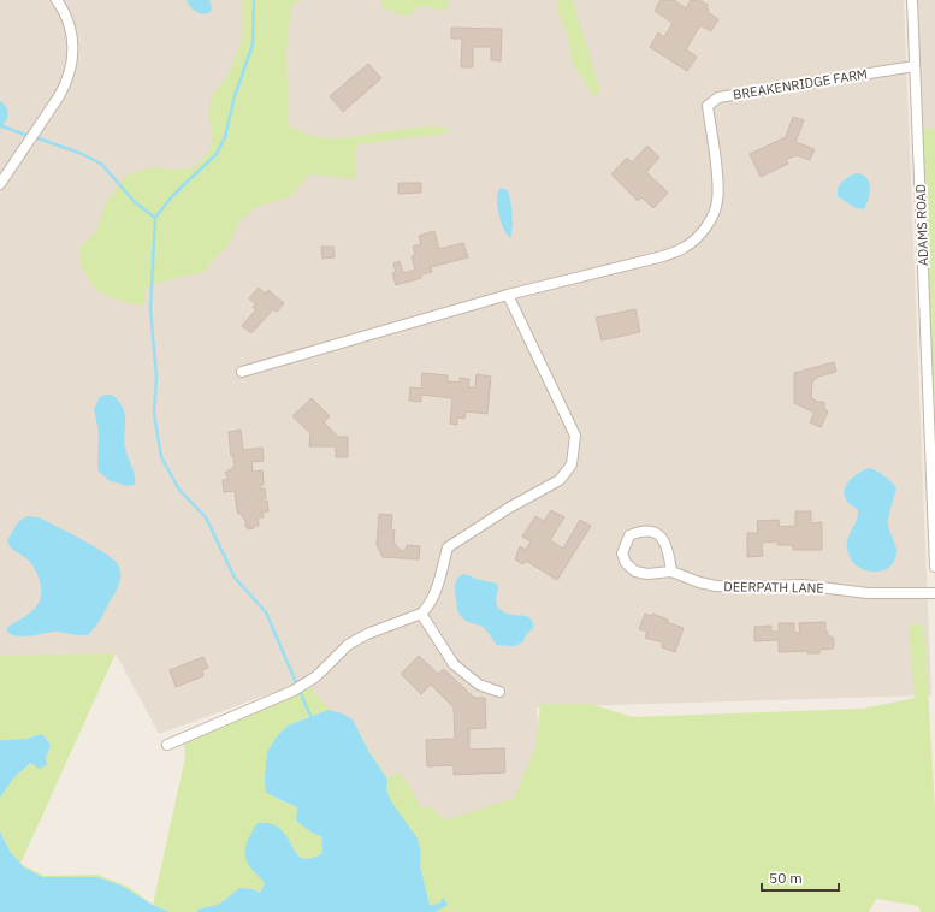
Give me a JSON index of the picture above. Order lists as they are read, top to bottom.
{
  "streets": {
    "street": ["BREAKENRIDGE FARM", "ADAMS ROAD", "DEERPATH LANE"]
  },
  "crossings": [
    ["BREAKENRIDGE FARM", "ADAMS ROAD"]
  ],
  "scale_bar": "50 m"
}
